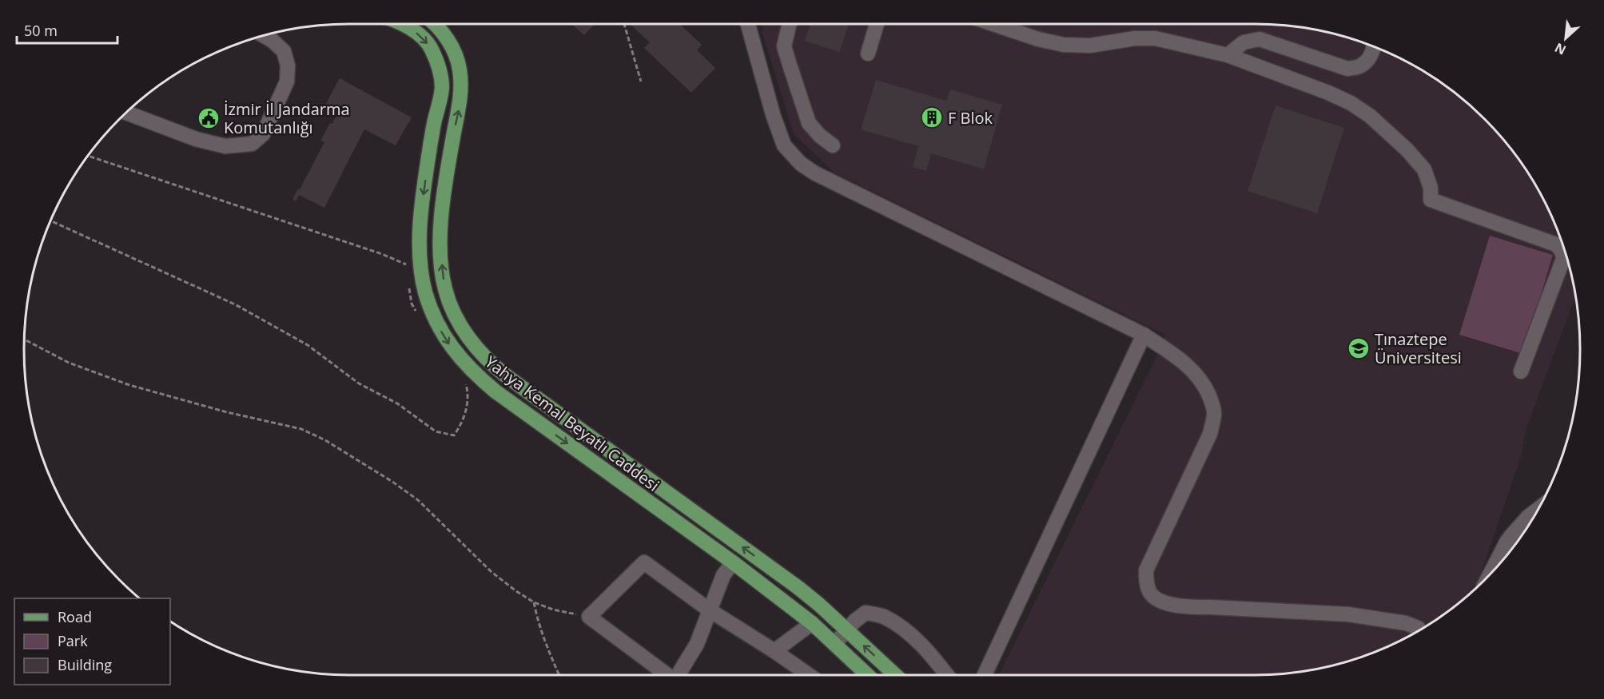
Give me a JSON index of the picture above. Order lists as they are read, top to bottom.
{
  "streets": {
    "main road": ["Yahya Kemal Beyatlı Caddesi"]
  },
  "places": {
    "building": ["F Blok"],
    "public building": ["İzmir İl Jandarma Komutanlığı"],
    "school or university": ["Tınaztepe Üniversitesi"]
  },
  "legend": ["Road", "Park", "Building"],
  "scale_bar": "50 m",
  "north": "bottom left"
}
